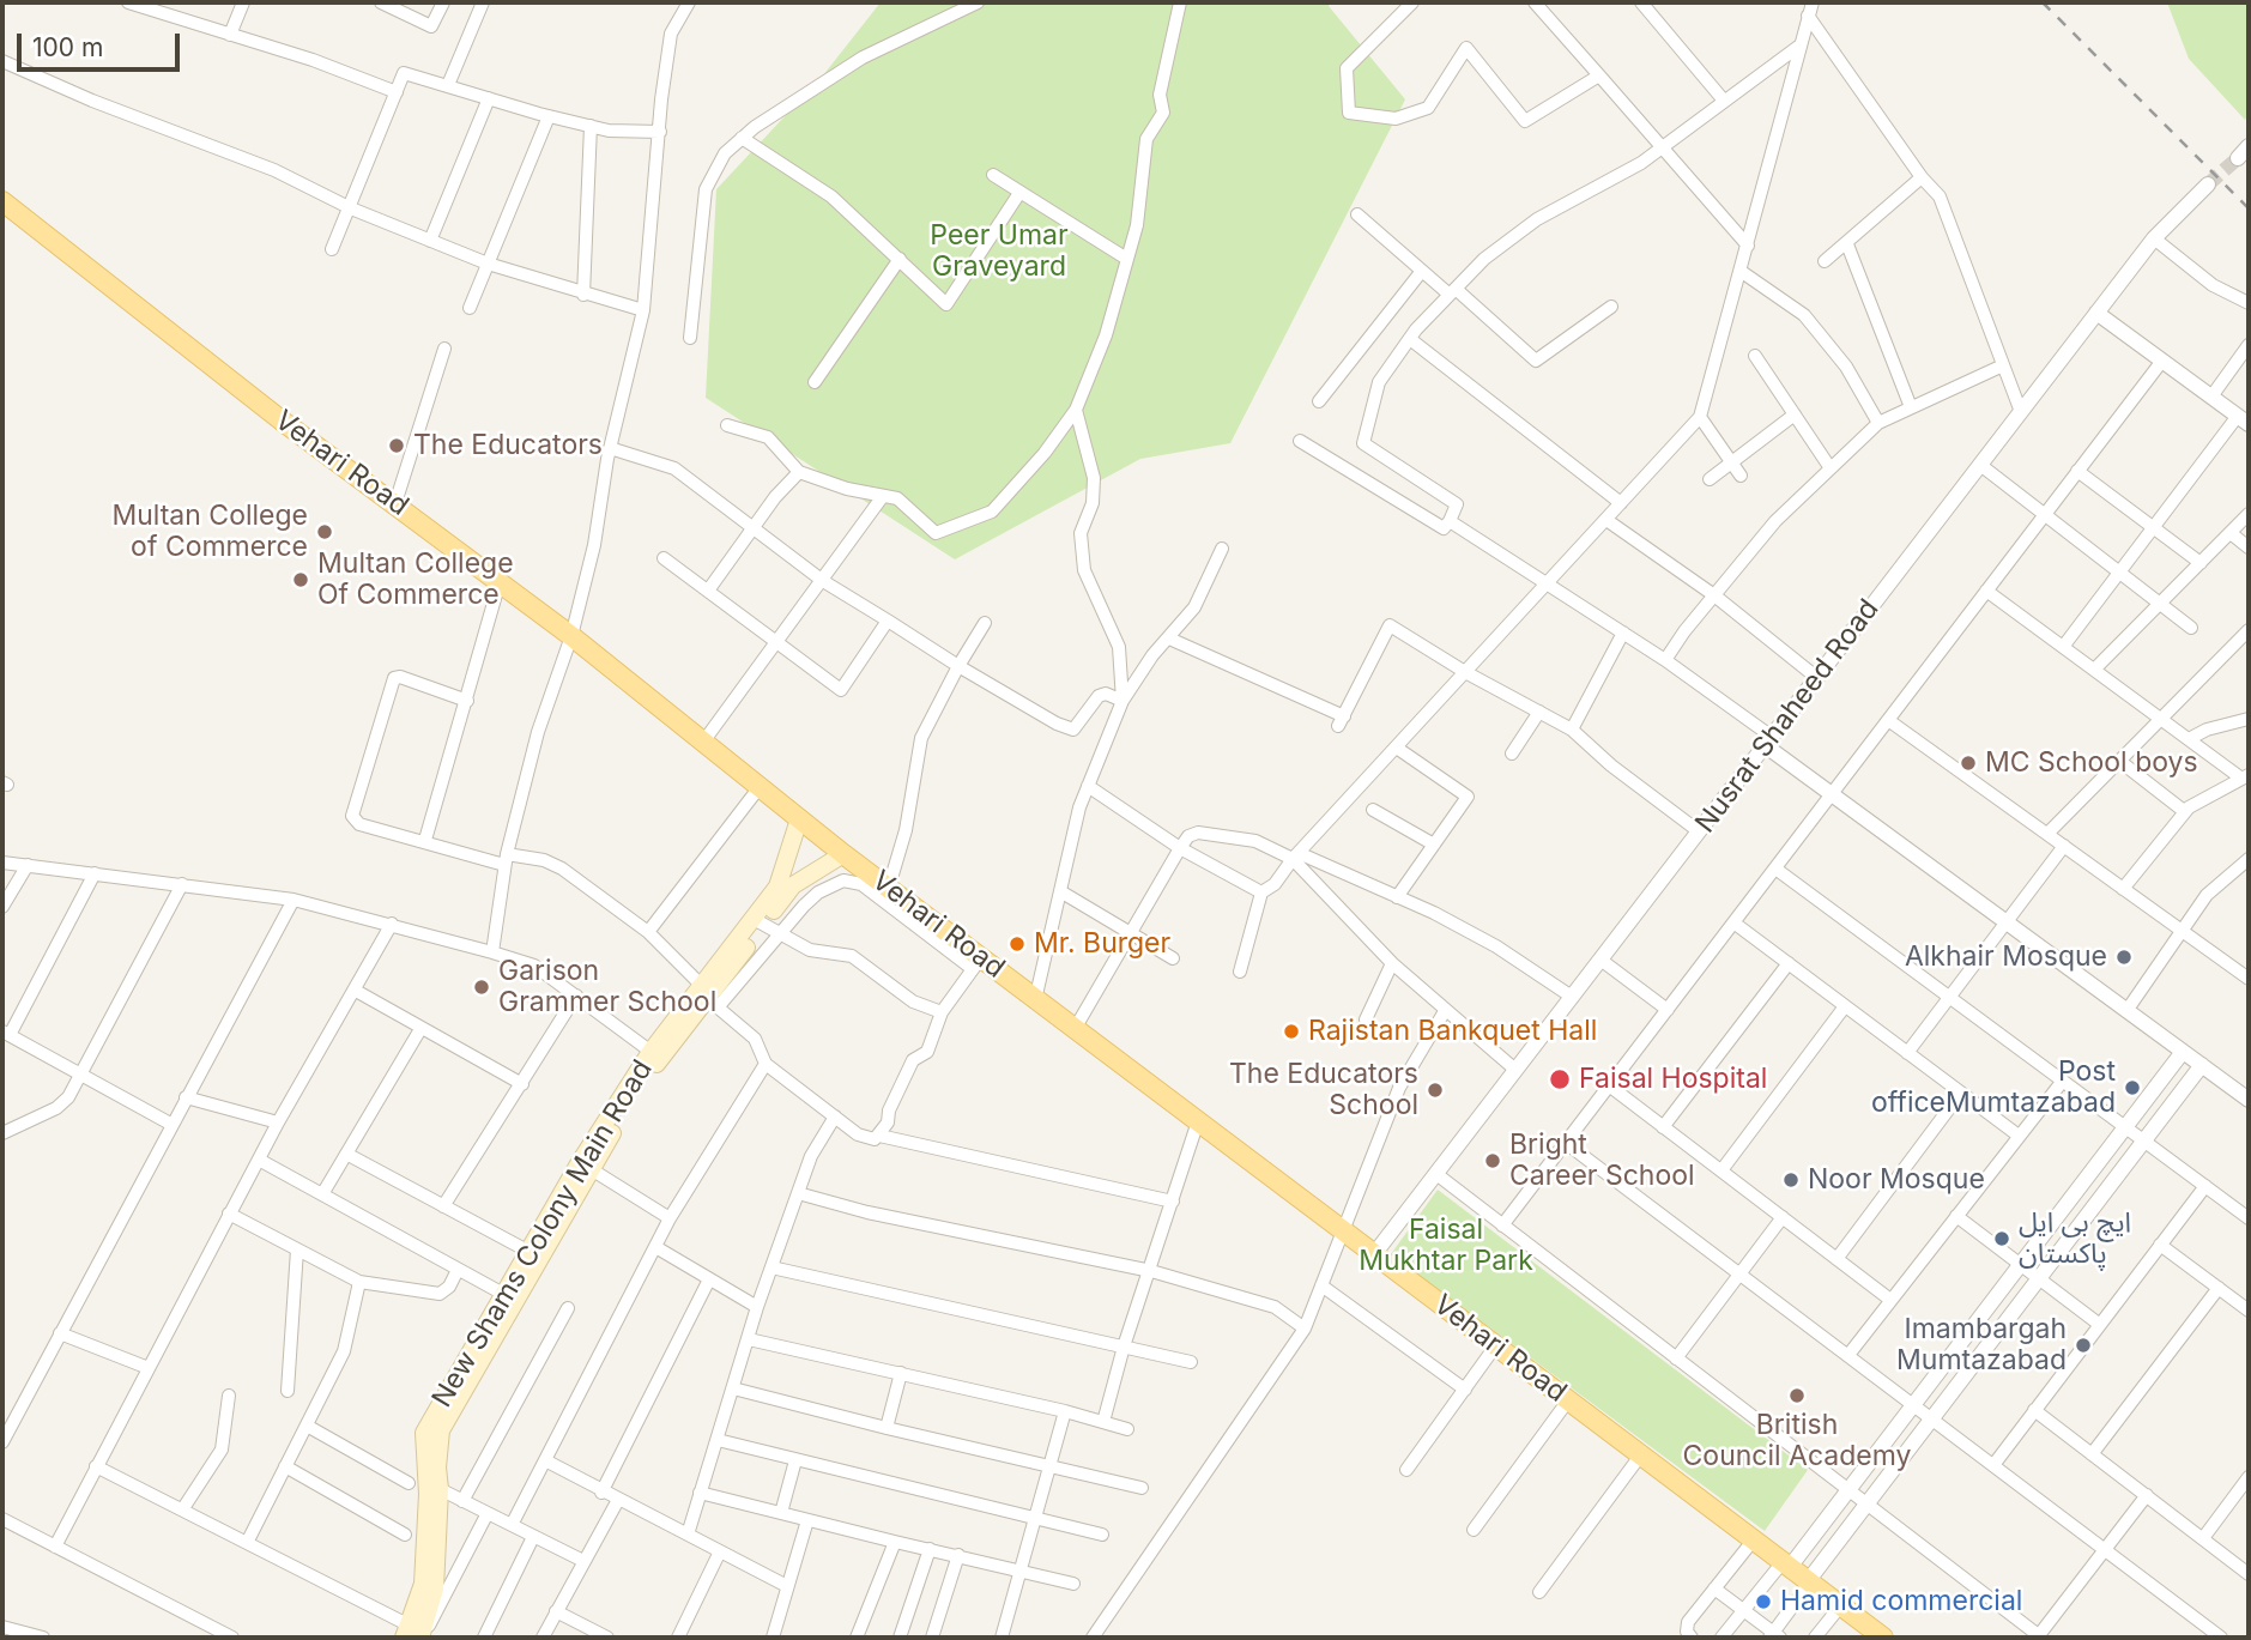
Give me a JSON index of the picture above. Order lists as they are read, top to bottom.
{
  "streets": {
    "main road": ["Vehari Road", "New Shams Colony Main Road"],
    "street": ["Nusrat Shaheed Road"]
  },
  "crossings": [
    ["Vehari Road", "Nusrat Shaheed Road"],
    ["Vehari Road", "New Shams Colony Main Road"]
  ],
  "parks": ["Peer Umar Graveyard", "Faisal Mukhtar Park"],
  "places": [
    "The Educators",
    "Multan College of Commerce",
    "Multan College Of Commerce",
    "MC School boys",
    "Mr. Burger",
    "Alkhair Mosque",
    "Garison Grammer School",
    "Rajistan Bankquet Hall",
    "Faisal Hospital",
    "Post officeMumtazabad",
    "The Educators School",
    "Bright Career School",
    "Noor Mosque",
    "ایچ بی ایل پاکستان",
    "Imambargah Mumtazabad",
    "British Council Academy",
    "Hamid commercial"
  ],
  "scale_bar": "100 m"
}
